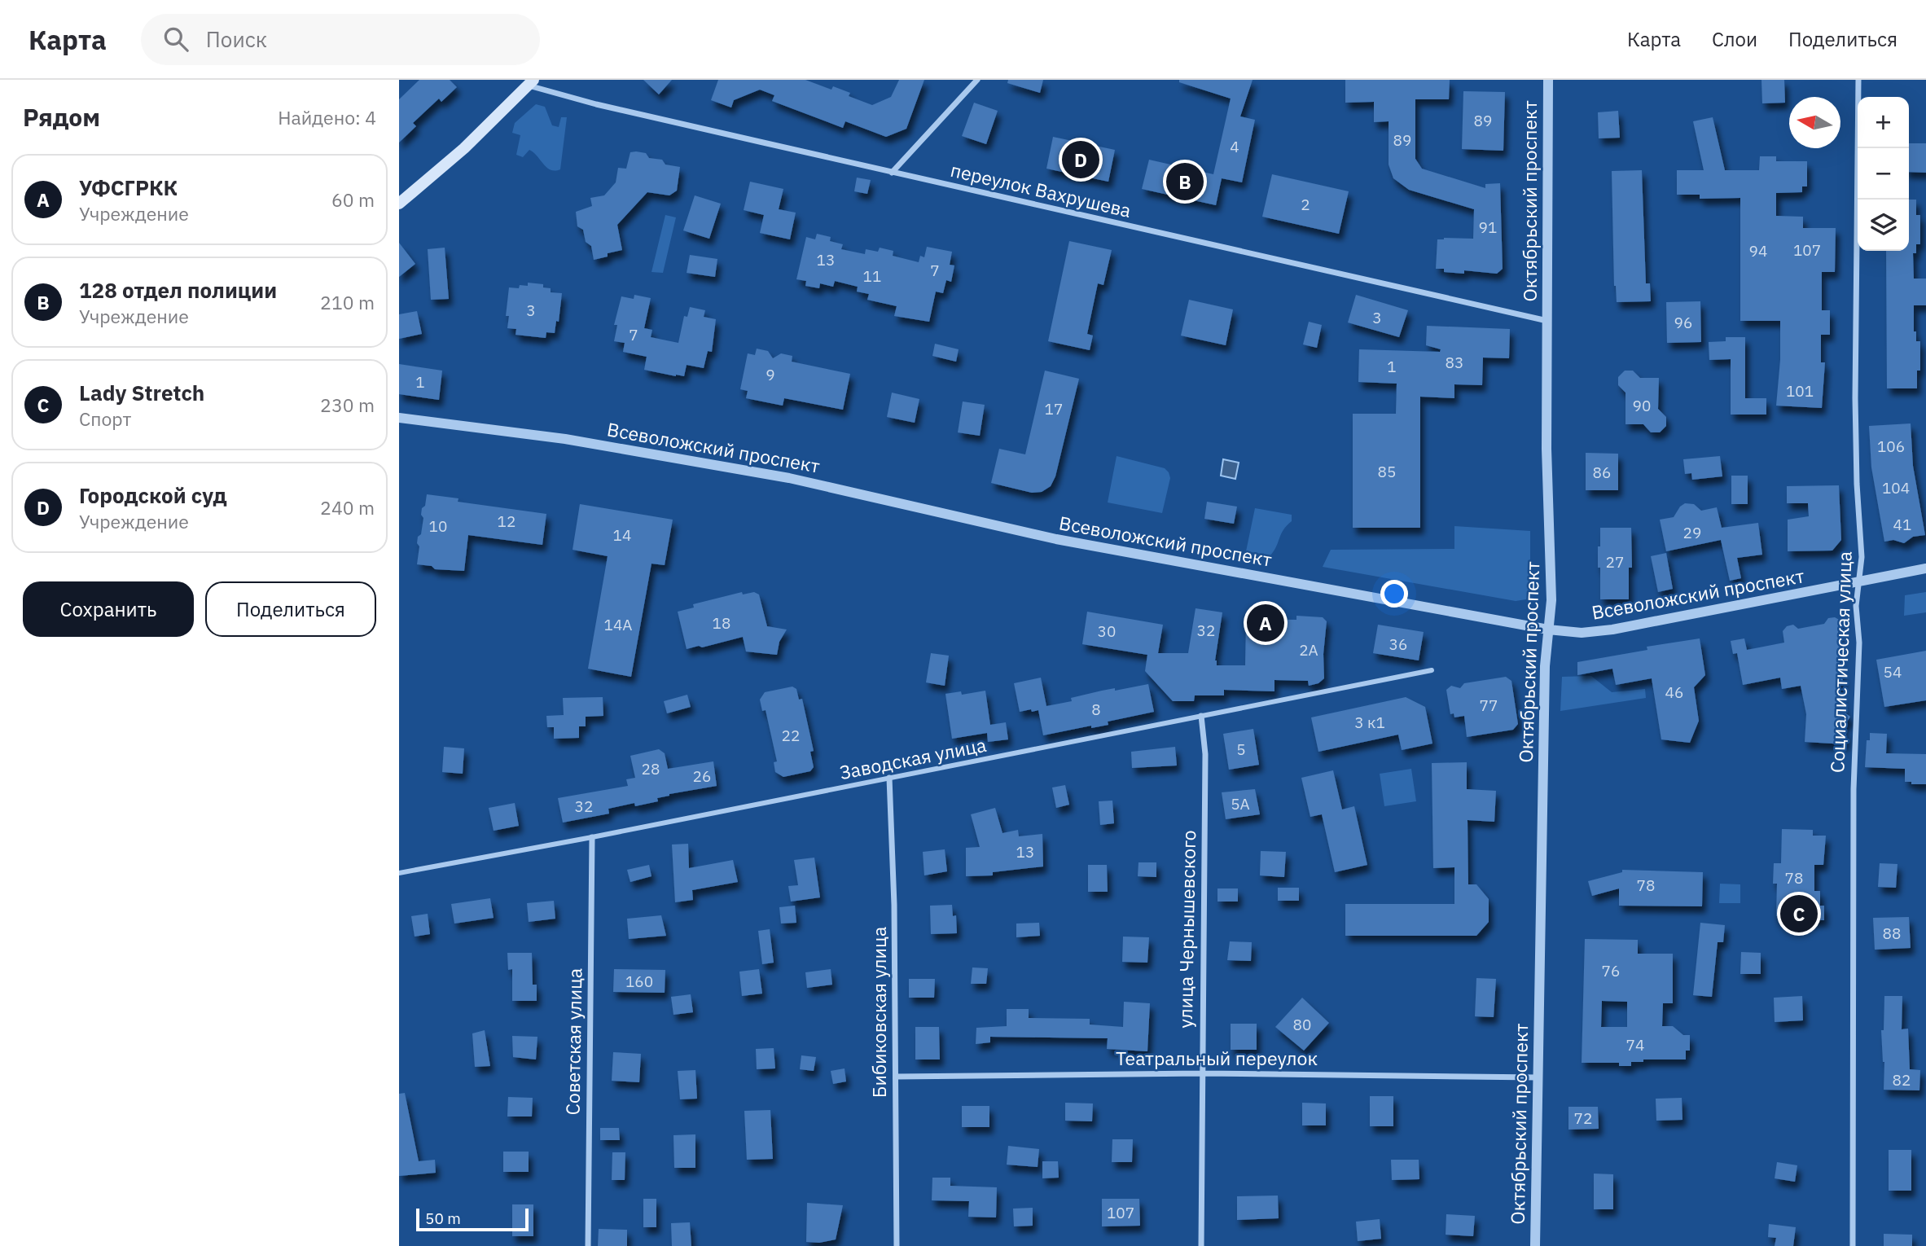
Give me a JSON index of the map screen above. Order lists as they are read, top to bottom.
{
  "streets": {
    "street": [
      "переулок Вахрушева",
      "Октябрьский проспект",
      "Всеволожский проспект",
      "Социалистическая улица",
      "Заводская улица",
      "улица Чернышевского",
      "Бибиковская улица",
      "Советская улица",
      "Театральный переулок"
    ]
  },
  "crossings": [
    ["переулок Вахрушева", "Октябрьский проспект"],
    ["Октябрьский проспект", "Всеволожский проспект"],
    ["Октябрьский проспект", "Театральный переулок"],
    ["Всеволожский проспект", "Социалистическая улица"],
    ["Заводская улица", "улица Чернышевского"],
    ["Заводская улица", "Бибиковская улица"],
    ["Заводская улица", "Советская улица"],
    ["улица Чернышевского", "Театральный переулок"],
    ["Бибиковская улица", "Театральный переулок"]
  ],
  "house_numbers": [
    "89",
    "89",
    "4",
    "2",
    "91",
    "107",
    "94",
    "13",
    "7",
    "11",
    "3",
    "3",
    "96",
    "7",
    "83",
    "1",
    "9",
    "1",
    "101",
    "90",
    "17",
    "106",
    "85",
    "86",
    "104",
    "12",
    "41",
    "10",
    "29",
    "14",
    "27",
    "18",
    "14А",
    "32",
    "30",
    "36",
    "2А",
    "54",
    "46",
    "77",
    "8",
    "3 к1",
    "22",
    "5",
    "28",
    "26",
    "5А",
    "32",
    "13",
    "78",
    "78",
    "88",
    "76",
    "160",
    "80",
    "74",
    "82",
    "72",
    "107"
  ],
  "scale_bar": "50 m",
  "north": "left",
  "page": {
    "header": "Карта",
    "search": "Поиск",
    "nav": ["Карта", "Слои", "Поделиться"],
    "heading": ["Рядом", "Найдено: 4"],
    "map_buttons": ["+", "−"],
    "pins": [
      "D",
      "B",
      "A",
      "C"
    ],
    "list": [
      {
        "mark": "A",
        "name": "УФСГРКК",
        "note": "Учреждение",
        "value": "60 m"
      },
      {
        "mark": "B",
        "name": "128 отдел полиции",
        "note": "Учреждение",
        "value": "210 m"
      },
      {
        "mark": "C",
        "name": "Lady Stretch",
        "note": "Спорт",
        "value": "230 m"
      },
      {
        "mark": "D",
        "name": "Городской суд",
        "note": "Учреждение",
        "value": "240 m"
      }
    ],
    "buttons": ["Сохранить", "Поделиться"],
    "scale": "50 m"
  }
}
